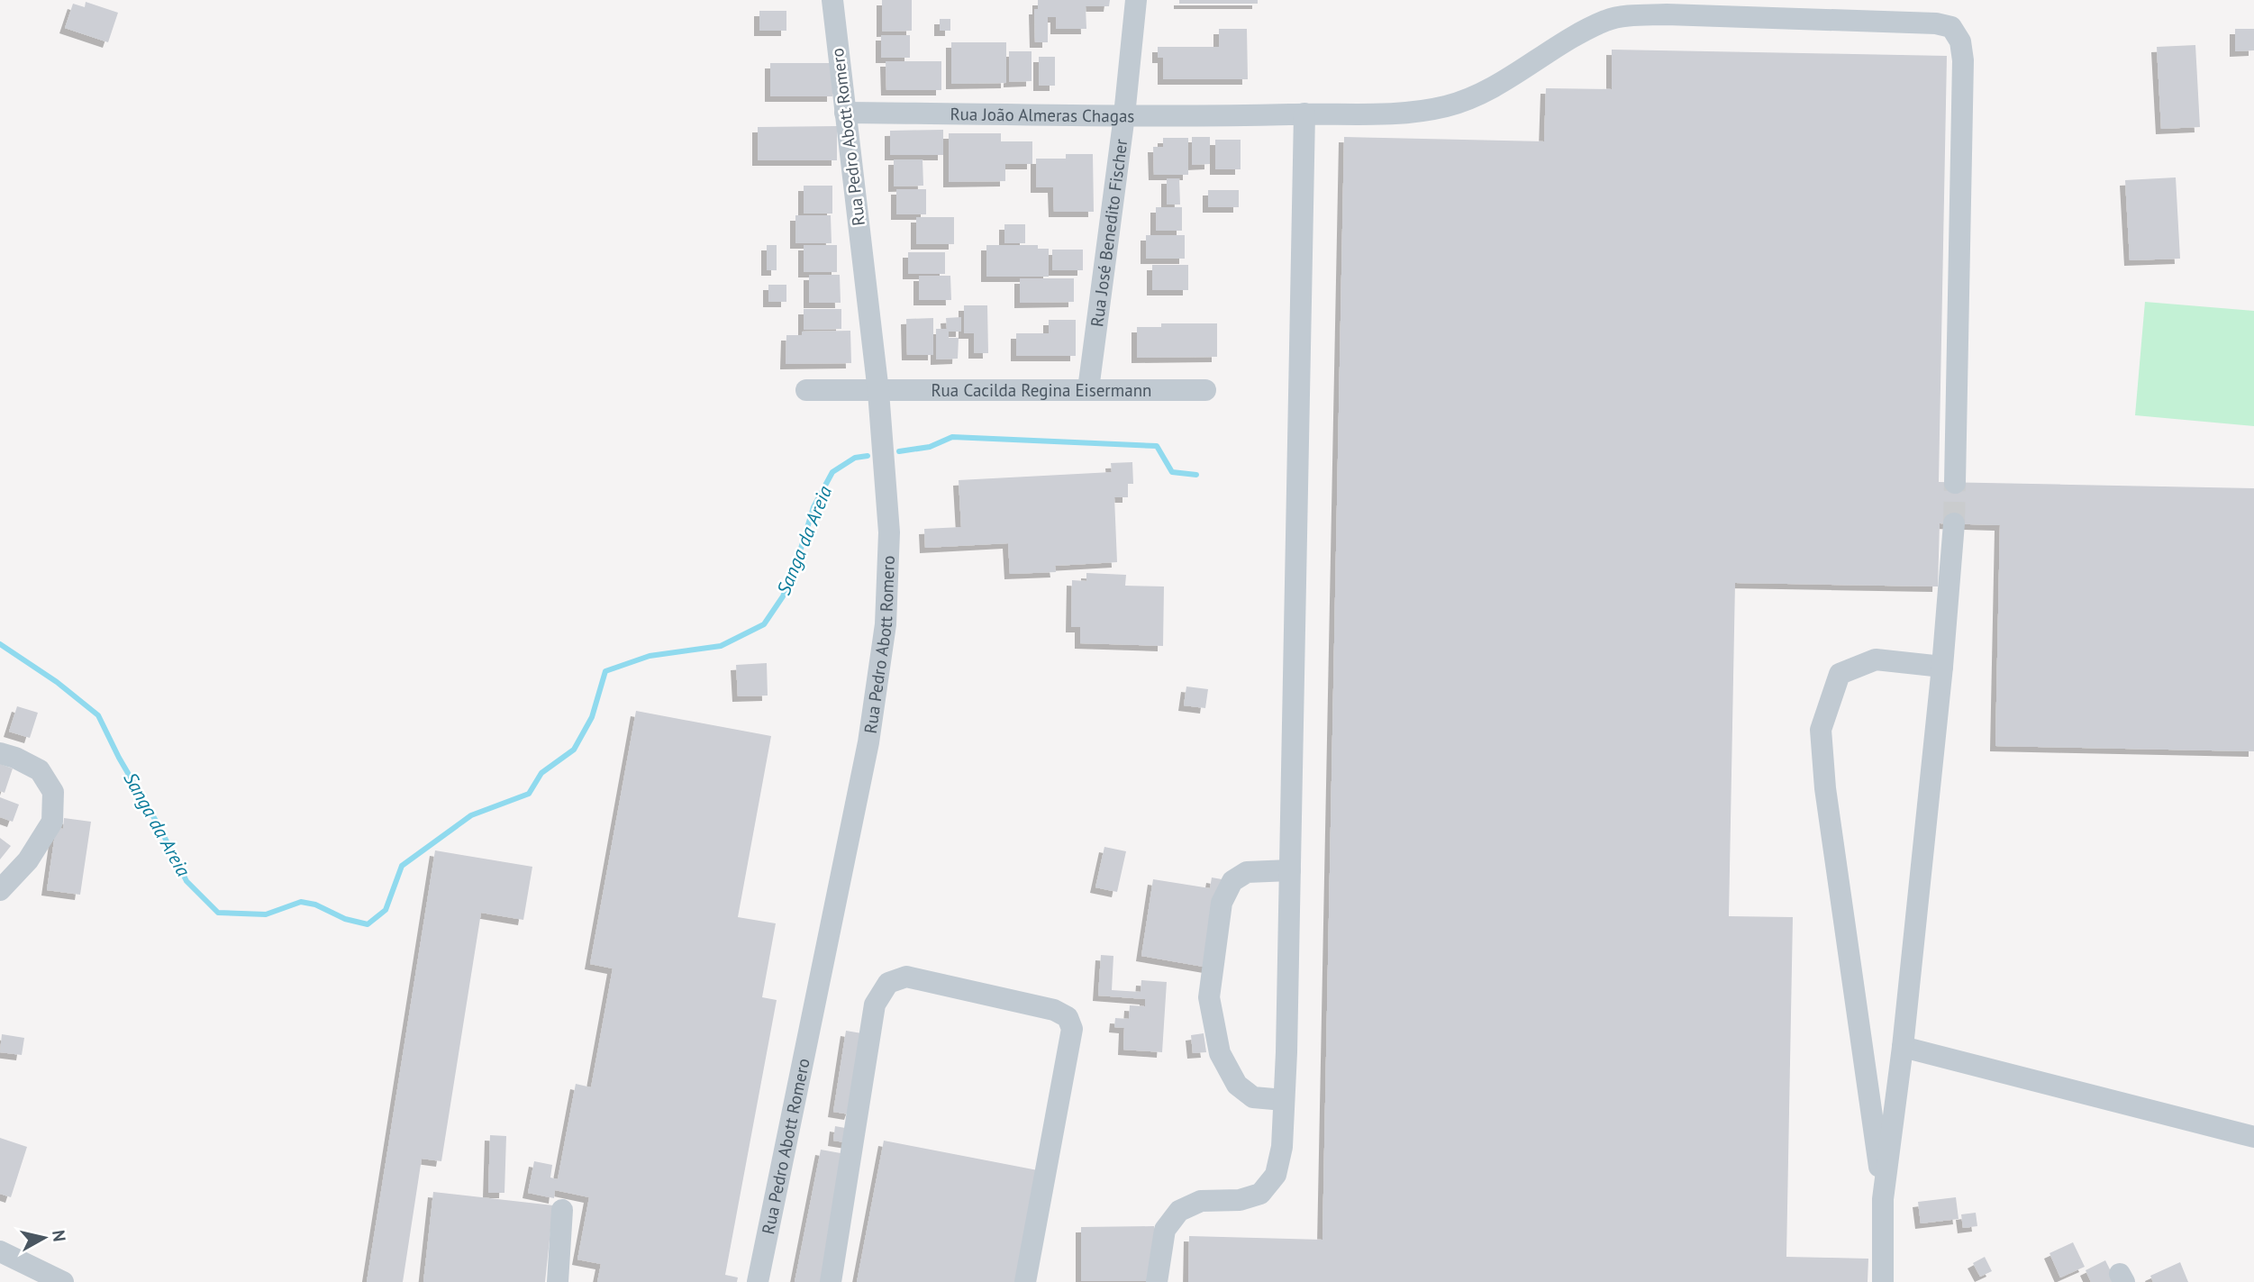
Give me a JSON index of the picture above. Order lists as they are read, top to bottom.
{
  "streets": {
    "street": [
      "Rua João Almeras Chagas",
      "Rua Pedro Abott Romero",
      "Rua José Benedito Fischer",
      "Rua Cacilda Regina Eisermann"
    ]
  },
  "crossings": [
    ["Rua João Almeras Chagas", "Rua Pedro Abott Romero"],
    ["Rua João Almeras Chagas", "Rua José Benedito Fischer"],
    ["Rua Pedro Abott Romero", "Rua Cacilda Regina Eisermann"],
    ["Rua José Benedito Fischer", "Rua Cacilda Regina Eisermann"]
  ],
  "water": ["Sanga da Areia"],
  "north": "right"
}
